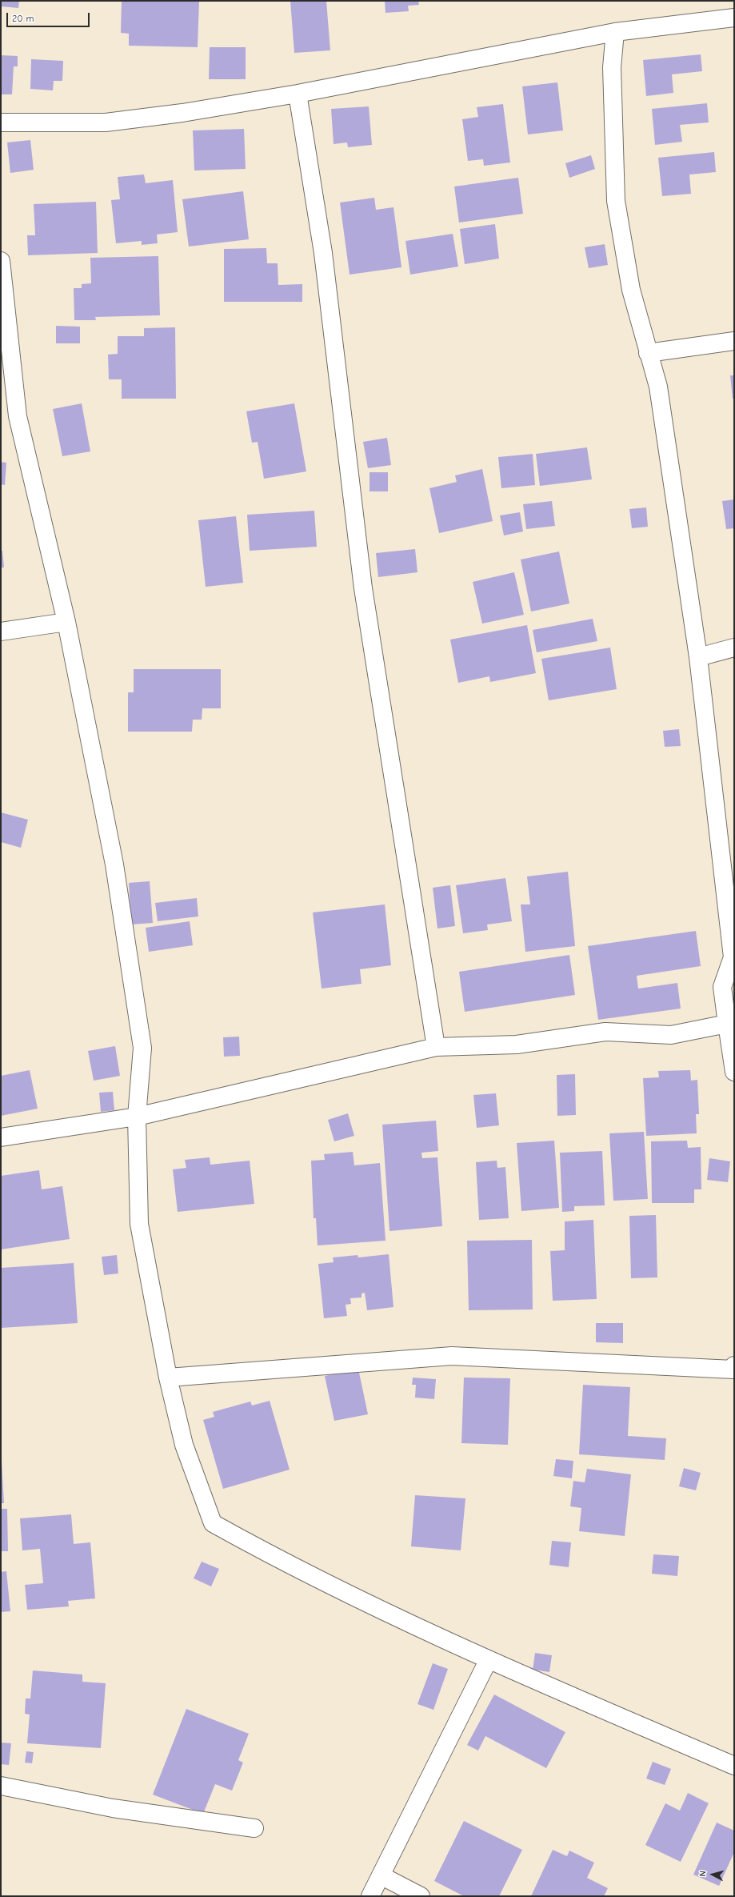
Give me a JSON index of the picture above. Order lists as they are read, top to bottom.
{
  "scale_bar": "20 m",
  "north": "left"
}
